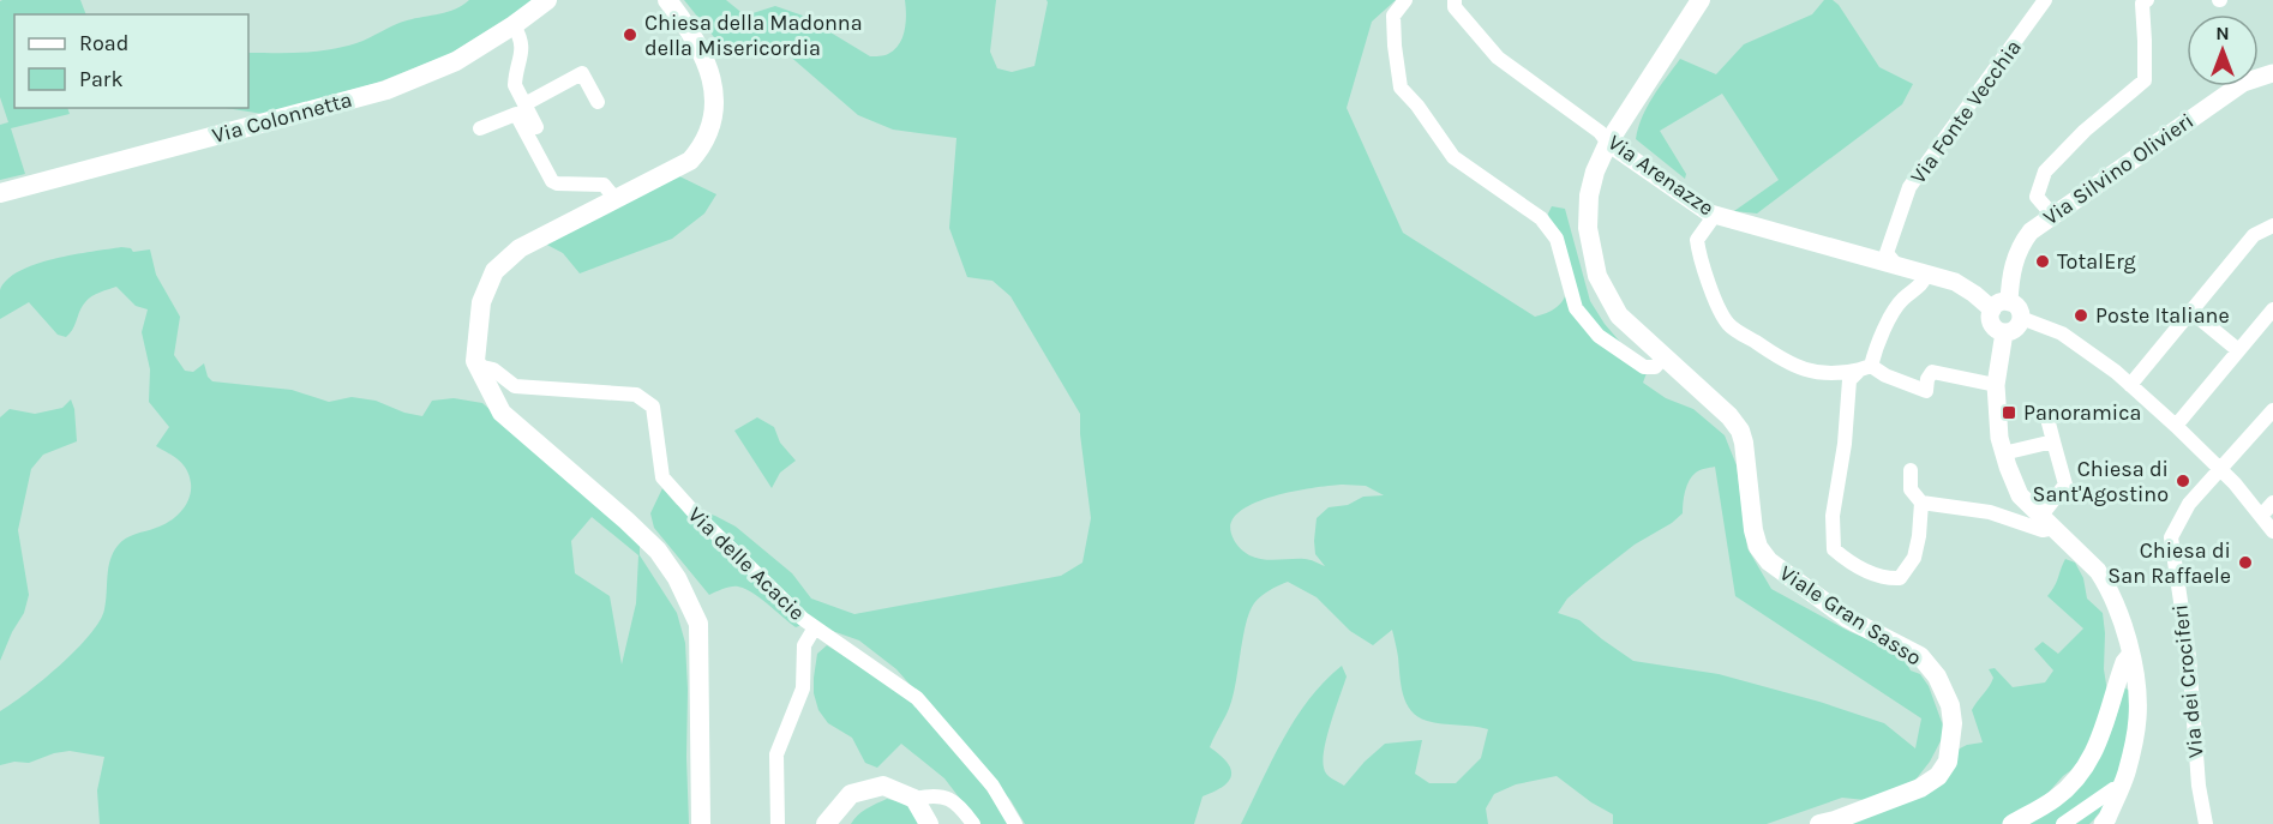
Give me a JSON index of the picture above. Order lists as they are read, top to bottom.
{
  "streets": {
    "main road": ["Via Colonnetta", "Viale Gran Sasso"],
    "street": [
      "Via Fonte Vecchia",
      "Via Silvino Olivieri",
      "Via Arenazze",
      "Via delle Acacie",
      "Via dei Crociferi"
    ]
  },
  "crossings": [
    ["Via Fonte Vecchia", "Via Arenazze"],
    ["Via Silvino Olivieri", "Via Arenazze"],
    ["Via Arenazze", "Viale Gran Sasso"]
  ],
  "places": {
    "other": [
      "Chiesa della Madonna della Misericordia",
      "TotalErg",
      "Poste Italiane",
      "Chiesa di Sant'Agostino",
      "Chiesa di San Raffaele"
    ],
    "transit": ["Panoramica"]
  },
  "legend": ["Road", "Park"],
  "north": "top"
}
